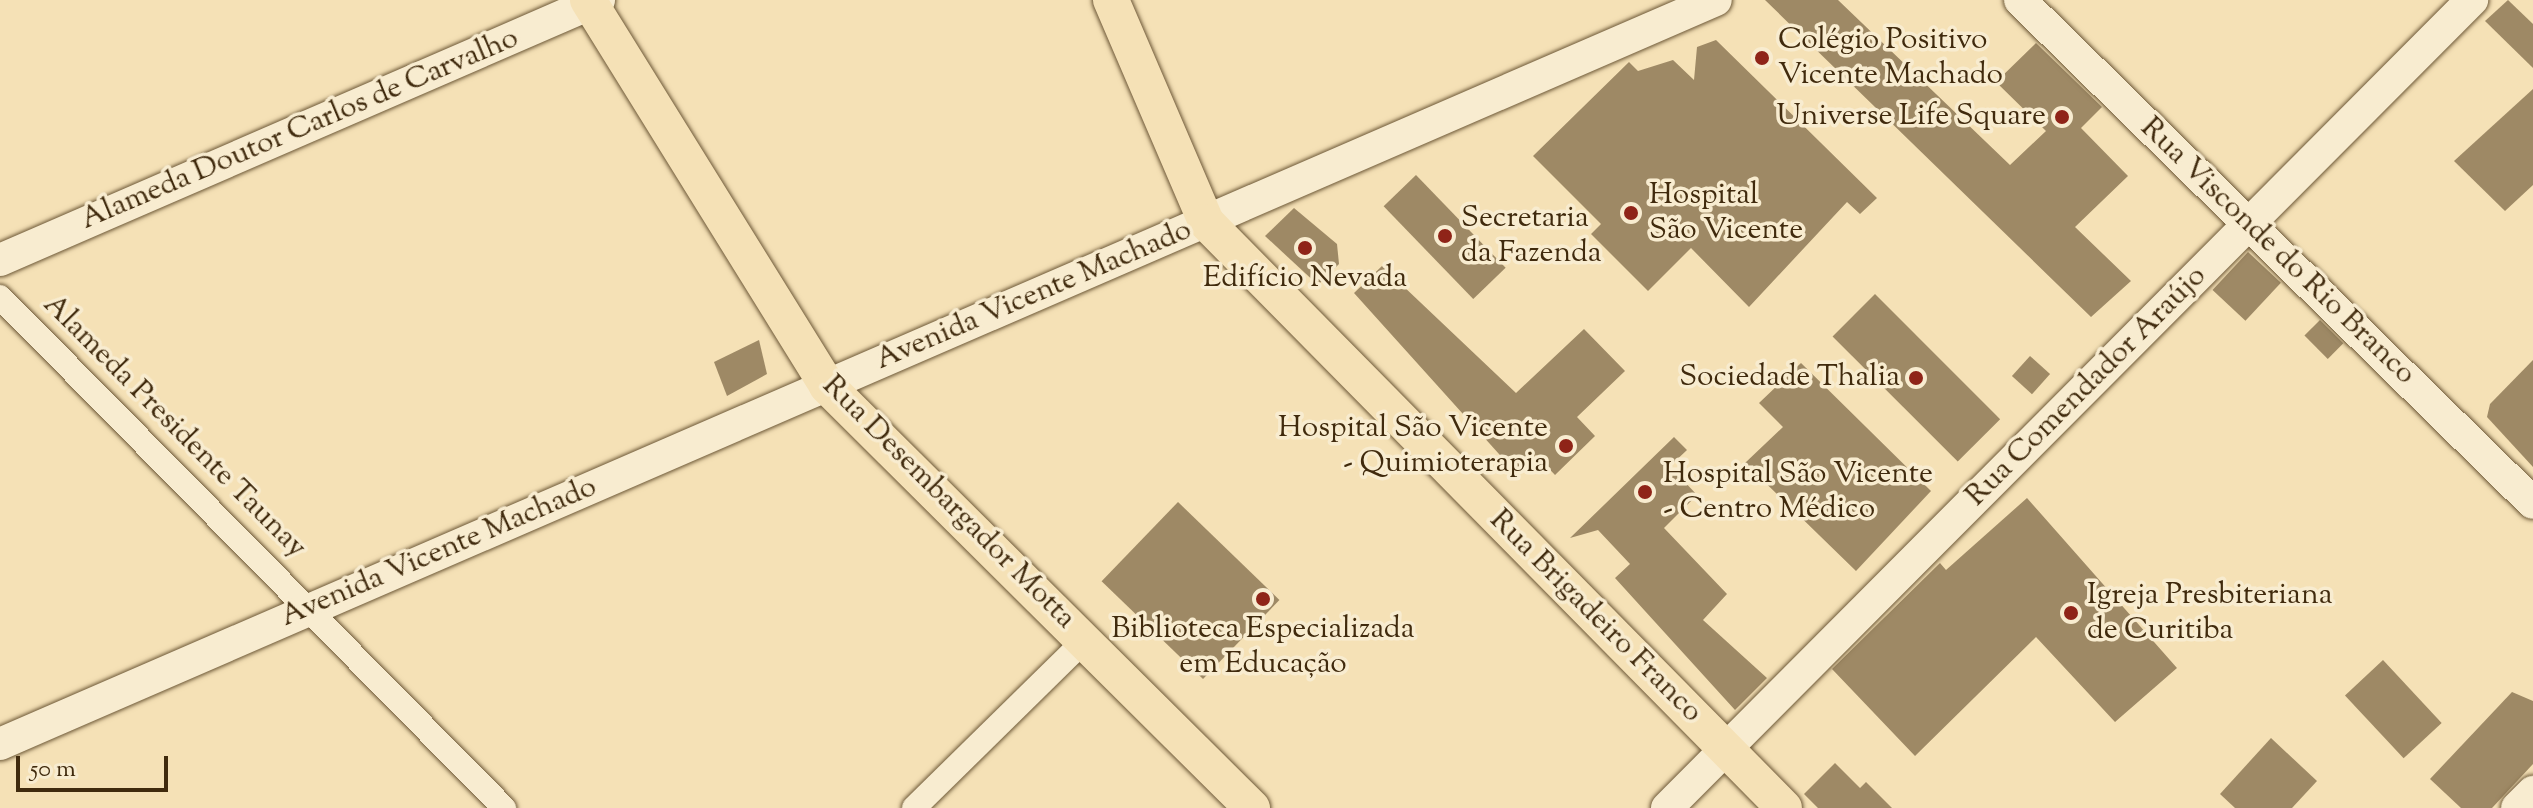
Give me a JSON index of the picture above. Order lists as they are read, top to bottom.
{
  "streets": {
    "main road": ["Rua Desembargador Motta", "Rua Brigadeiro Franco"],
    "street": [
      "Alameda Doutor Carlos de Carvalho",
      "Rua Visconde do Rio Branco",
      "Avenida Vicente Machado",
      "Rua Comendador Araújo",
      "Alameda Presidente Taunay"
    ]
  },
  "crossings": [
    ["Alameda Doutor Carlos de Carvalho", "Rua Desembargador Motta"],
    ["Rua Visconde do Rio Branco", "Rua Comendador Araújo"],
    ["Avenida Vicente Machado", "Alameda Presidente Taunay"],
    ["Avenida Vicente Machado", "Rua Desembargador Motta"],
    ["Avenida Vicente Machado", "Rua Brigadeiro Franco"],
    ["Rua Comendador Araújo", "Rua Brigadeiro Franco"]
  ],
  "places": [
    "Colégio Positivo Vicente Machado",
    "Universe Life Square",
    "Hospital São Vicente",
    "Secretaria da Fazenda",
    "Edifício Nevada",
    "Sociedade Thalia",
    "Hospital São Vicente - Quimioterapia",
    "Hospital São Vicente - Centro Médico",
    "Biblioteca Especializada em Educação",
    "Igreja Presbiteriana de Curitiba"
  ],
  "scale_bar": "50 m"
}
